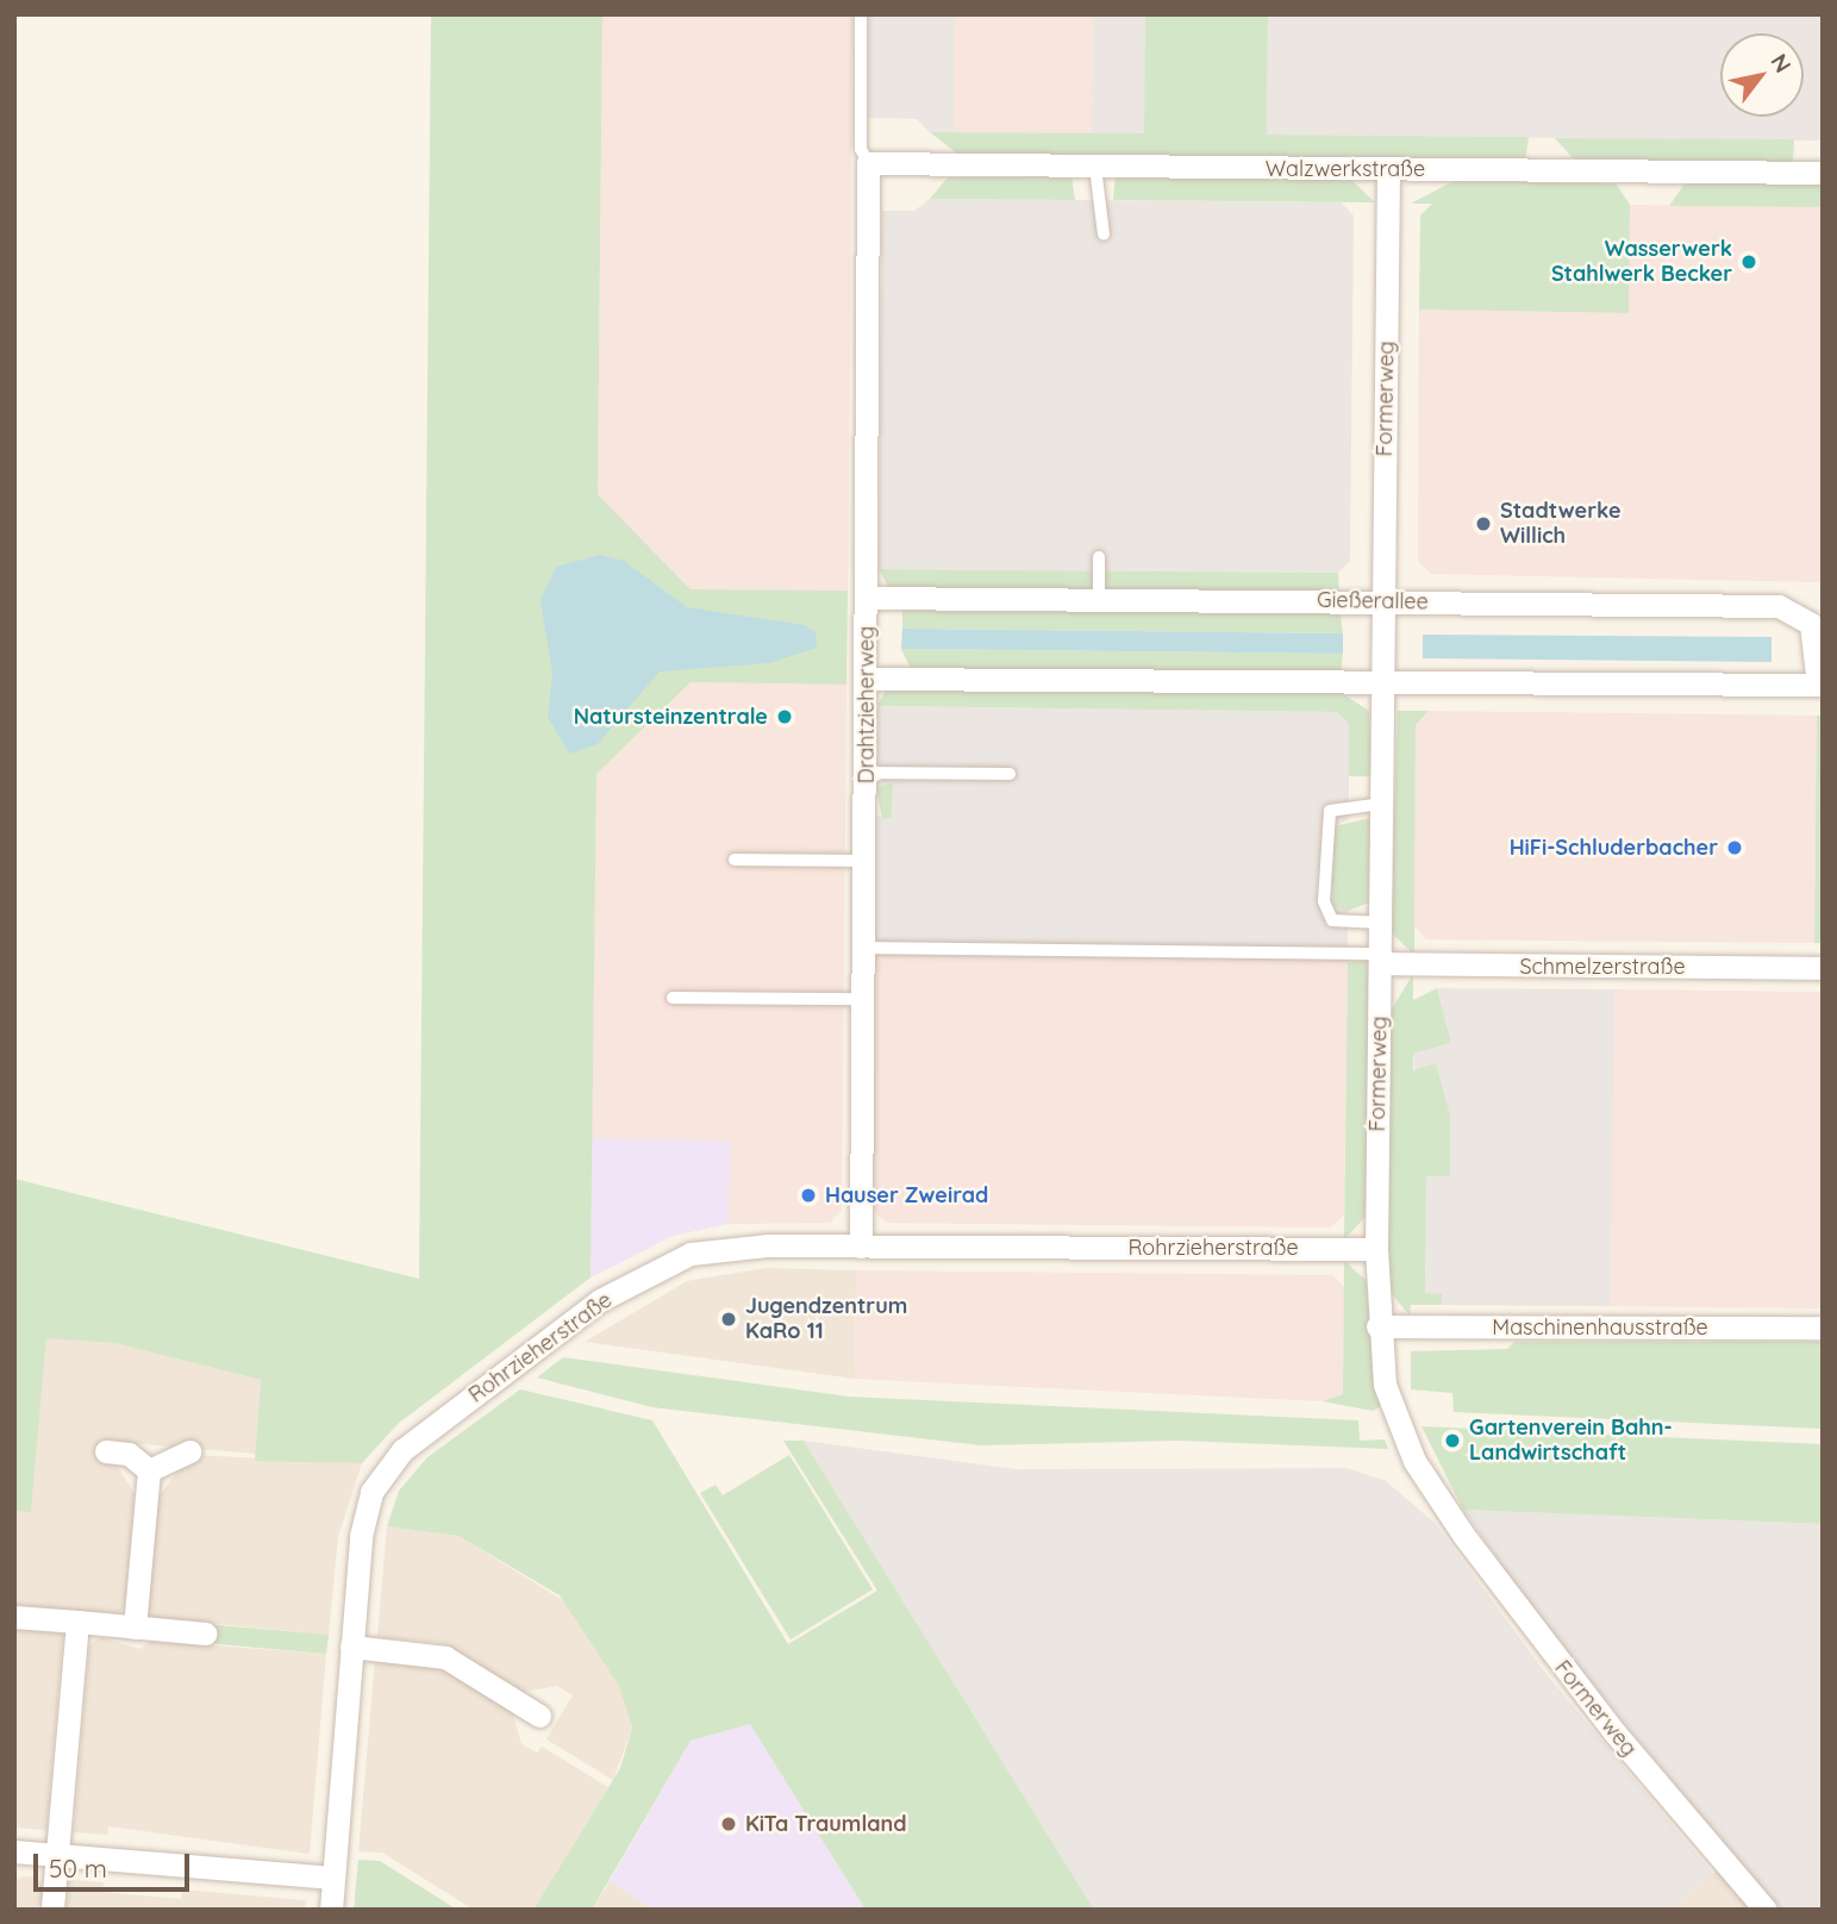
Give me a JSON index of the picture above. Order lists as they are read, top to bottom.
{
  "streets": {
    "street": [
      "Walzwerkstraße",
      "Formerweg",
      "Gießerallee",
      "Drahtzieherweg",
      "Schmelzerstraße",
      "Rohrzieherstraße",
      "Maschinenhausstraße"
    ]
  },
  "crossings": [
    ["Walzwerkstraße", "Formerweg"],
    ["Walzwerkstraße", "Drahtzieherweg"],
    ["Formerweg", "Gießerallee"],
    ["Formerweg", "Schmelzerstraße"],
    ["Formerweg", "Rohrzieherstraße"],
    ["Formerweg", "Maschinenhausstraße"],
    ["Gießerallee", "Drahtzieherweg"],
    ["Drahtzieherweg", "Rohrzieherstraße"]
  ],
  "places": [
    "Wasserwerk Stahlwerk Becker",
    "Stadtwerke Willich",
    "Natursteinzentrale",
    "HiFi-Schluderbacher",
    "Hauser Zweirad",
    "Jugendzentrum KaRo 11",
    "Gartenverein Bahn- Landwirtschaft",
    "KiTa Traumland"
  ],
  "scale_bar": "50 m",
  "north": "top right"
}
